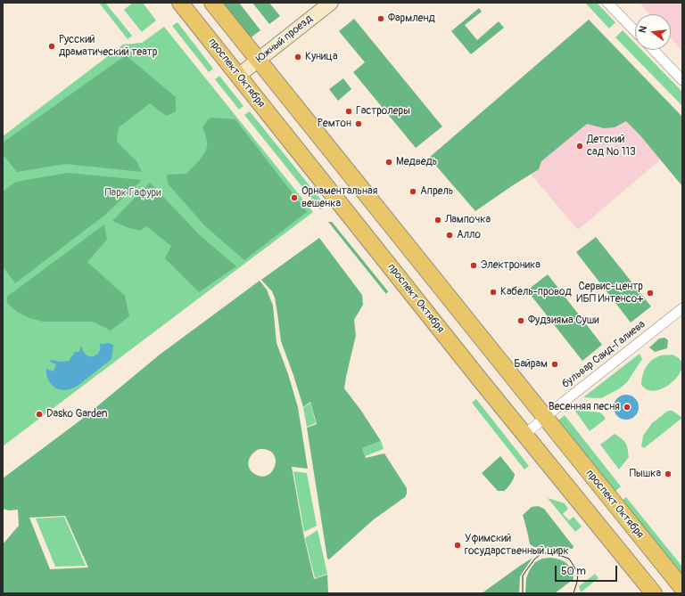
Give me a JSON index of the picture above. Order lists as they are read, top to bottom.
{
  "streets": {
    "main road": ["проспект Октября"],
    "street": ["Южный проезд", "бульвар Саид-Галиева"]
  },
  "crossings": [
    ["Южный проезд", "проспект Октября"],
    ["проспект Октября", "бульвар Саид-Галиева"]
  ],
  "parks": ["Парк Гафури"],
  "places": [
    "Фармленд",
    "Русский драматический театр",
    "Куница",
    "Гастролеры",
    "Ремтон",
    "Детский сад № 113",
    "Медведь",
    "Апрель",
    "Орнаментальная вешенка",
    "Лампочка",
    "Алло",
    "Электроника",
    "Кабель-провод",
    "Сервис-центр ИБП Интенсо+",
    "Фудзияма Суши",
    "Байрам",
    "Весенняя песня",
    "Dasko Garden",
    "Пышка",
    "Уфимский государственный цирк"
  ],
  "scale_bar": "50 m",
  "north": "left"
}
